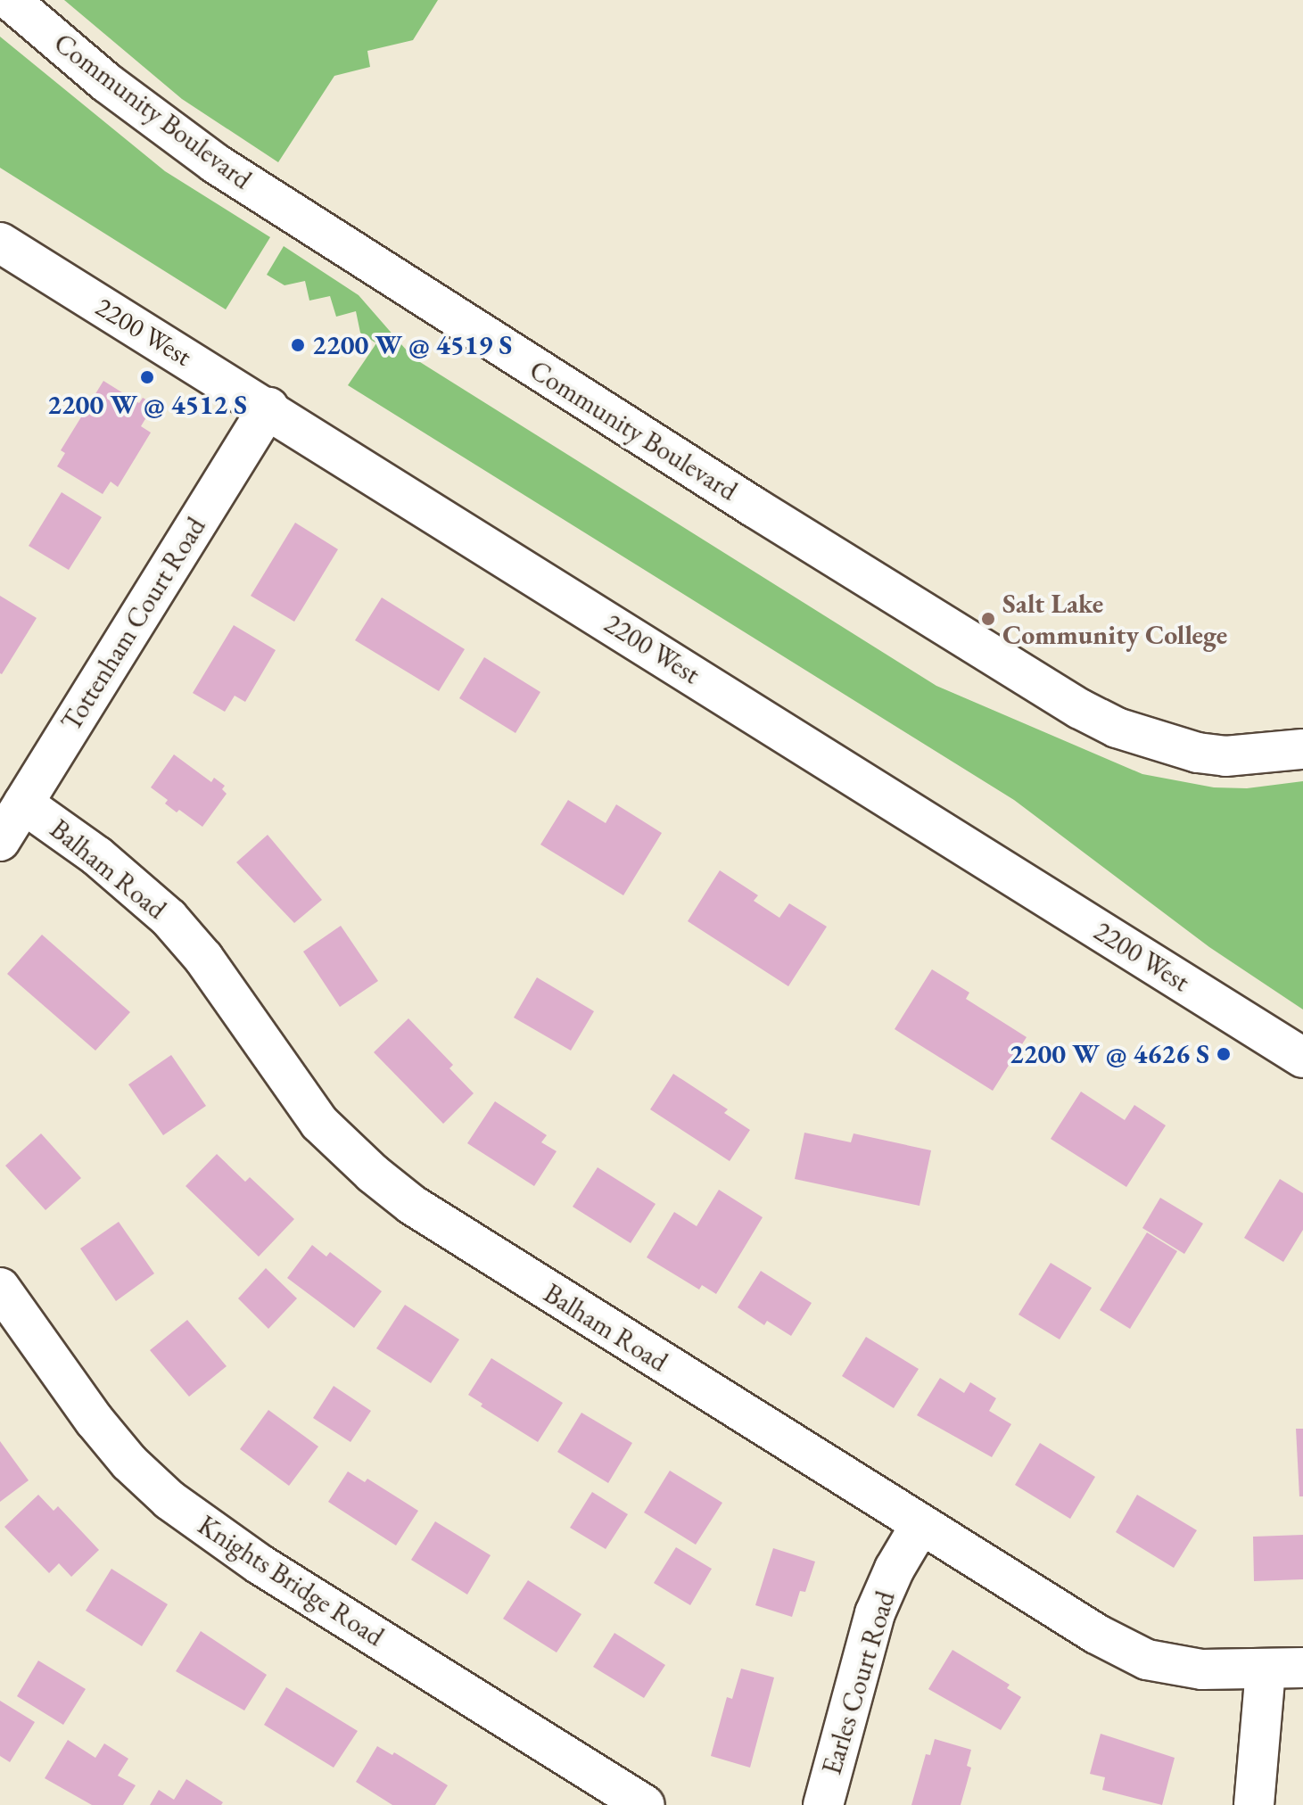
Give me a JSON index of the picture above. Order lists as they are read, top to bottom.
{
  "streets": {
    "street": [
      "Community Boulevard",
      "2200 West",
      "Tottenham Court Road",
      "Balham Road",
      "Knights Bridge Road",
      "Earles Court Road"
    ]
  },
  "crossings": [
    ["2200 West", "Tottenham Court Road"],
    ["Tottenham Court Road", "Balham Road"],
    ["Balham Road", "Earles Court Road"]
  ],
  "places": [
    "2200 W @ 4519 S",
    "2200 W @ 4512 S",
    "Salt Lake Community College",
    "2200 W @ 4626 S"
  ]
}
